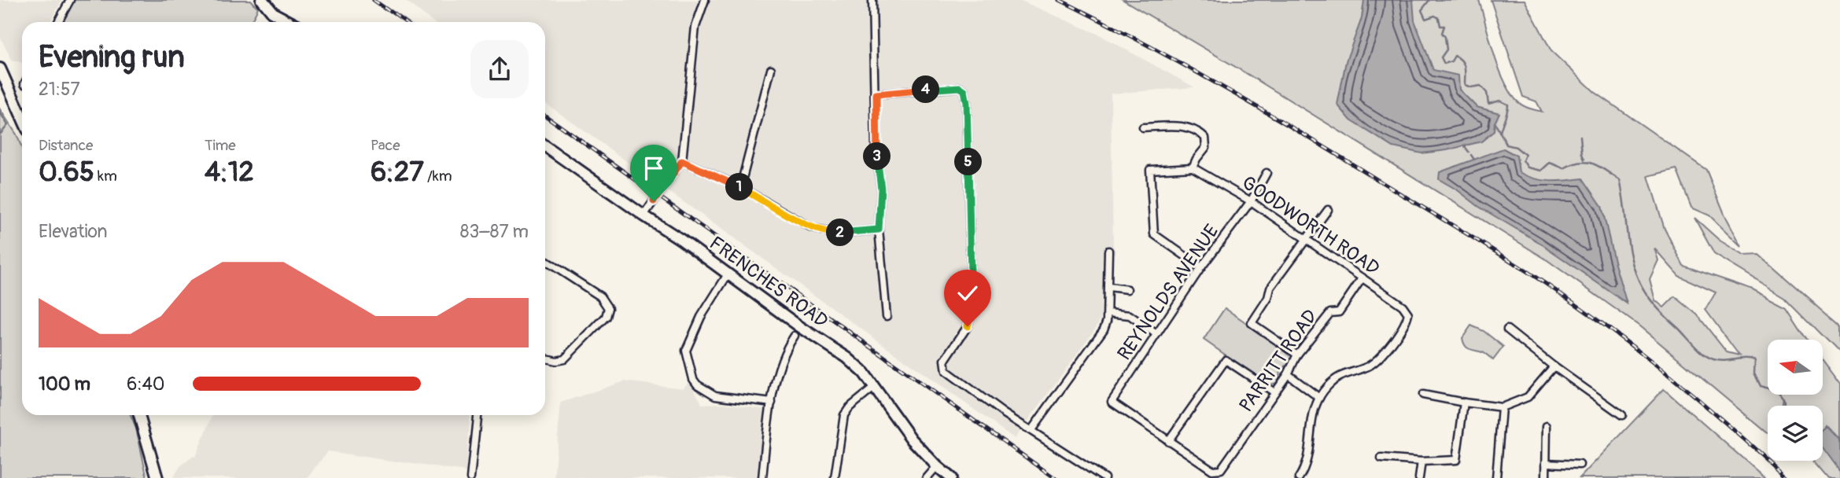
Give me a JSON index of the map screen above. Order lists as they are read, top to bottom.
{
  "streets": {
    "street": [
      "GOODWORTH ROAD",
      "FRENCHES ROAD",
      "REYNOLDS AVENUE",
      "PARRITT ROAD"
    ]
  },
  "crossings": [
    ["GOODWORTH ROAD", "REYNOLDS AVENUE"],
    ["GOODWORTH ROAD", "PARRITT ROAD"],
    ["REYNOLDS AVENUE", "PARRITT ROAD"]
  ],
  "north": "left",
  "page": {
    "heading": ["Evening run", "21:57"],
    "pins": [
      "4",
      "3",
      "5",
      "1",
      "2"
    ],
    "stats": [
      ["Distance", "0.65 km"],
      ["Time", "4:12"],
      ["Pace", "6:27 /km"]
    ],
    "chart": ["Elevation", "83–87 m"],
    "list": [
      {
        "name": "100 m",
        "note": "6:40"
      }
    ]
  }
}
